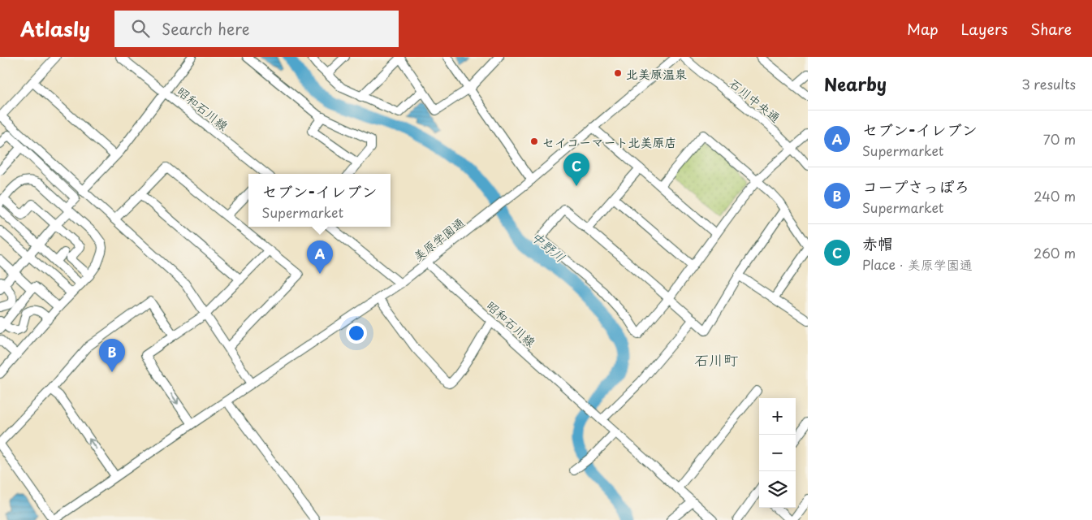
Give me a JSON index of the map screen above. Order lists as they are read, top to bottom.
{
  "streets": {
    "street": ["石川中央通", "昭和石川線", "美原学園通"]
  },
  "crossings": [
    ["昭和石川線", "美原学園通"]
  ],
  "districts": ["石川町"],
  "water": ["中野川"],
  "places": ["北美原温泉", "セイコーマート北美原店"],
  "page": {
    "header": "Atlasly",
    "search": "Search here",
    "nav": ["Map", "Layers", "Share"],
    "heading": ["Nearby", "3 results"],
    "list": [
      {
        "mark": "A",
        "name": "セブン-イレブン",
        "note": "Supermarket",
        "value": "70 m"
      },
      {
        "mark": "B",
        "name": "コープさっぽろ",
        "note": "Supermarket",
        "value": "240 m"
      },
      {
        "mark": "C",
        "name": "赤帽",
        "note": "Place · 美原学園通",
        "value": "260 m"
      }
    ],
    "pins": ["C", "A", "B"],
    "popup": ["セブン-イレブン", "Supermarket"],
    "map_buttons": ["+", "−"]
  }
}
